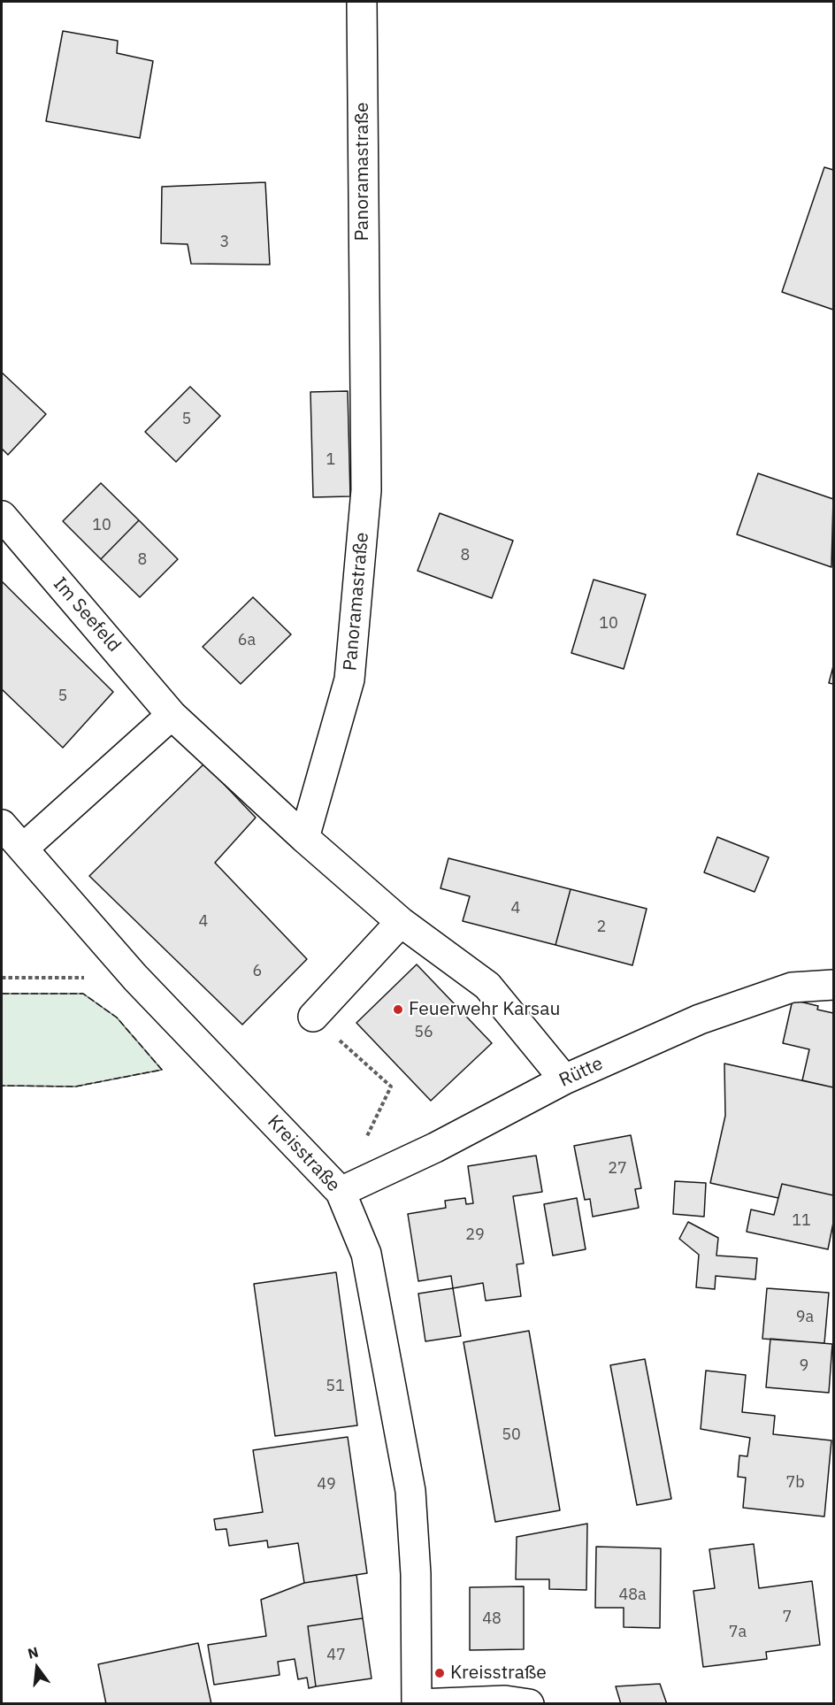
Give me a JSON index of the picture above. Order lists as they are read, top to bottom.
{
  "streets": {
    "street": [
      "Panoramastraße",
      "Im Seefeld",
      "Rütte",
      "Kreisstraße"
    ]
  },
  "crossings": [
    ["Panoramastraße", "Im Seefeld"],
    ["Rütte", "Kreisstraße"]
  ],
  "places": ["Feuerwehr Karsau", "Kreisstraße"],
  "house_numbers": [
    "3",
    "5",
    "1",
    "10",
    "8",
    "8",
    "10",
    "6a",
    "5",
    "4",
    "4",
    "2",
    "6",
    "56",
    "27",
    "11",
    "29",
    "9a",
    "9",
    "51",
    "50",
    "7b",
    "49",
    "48a",
    "7",
    "48",
    "7a",
    "47"
  ],
  "north": "top"
}
